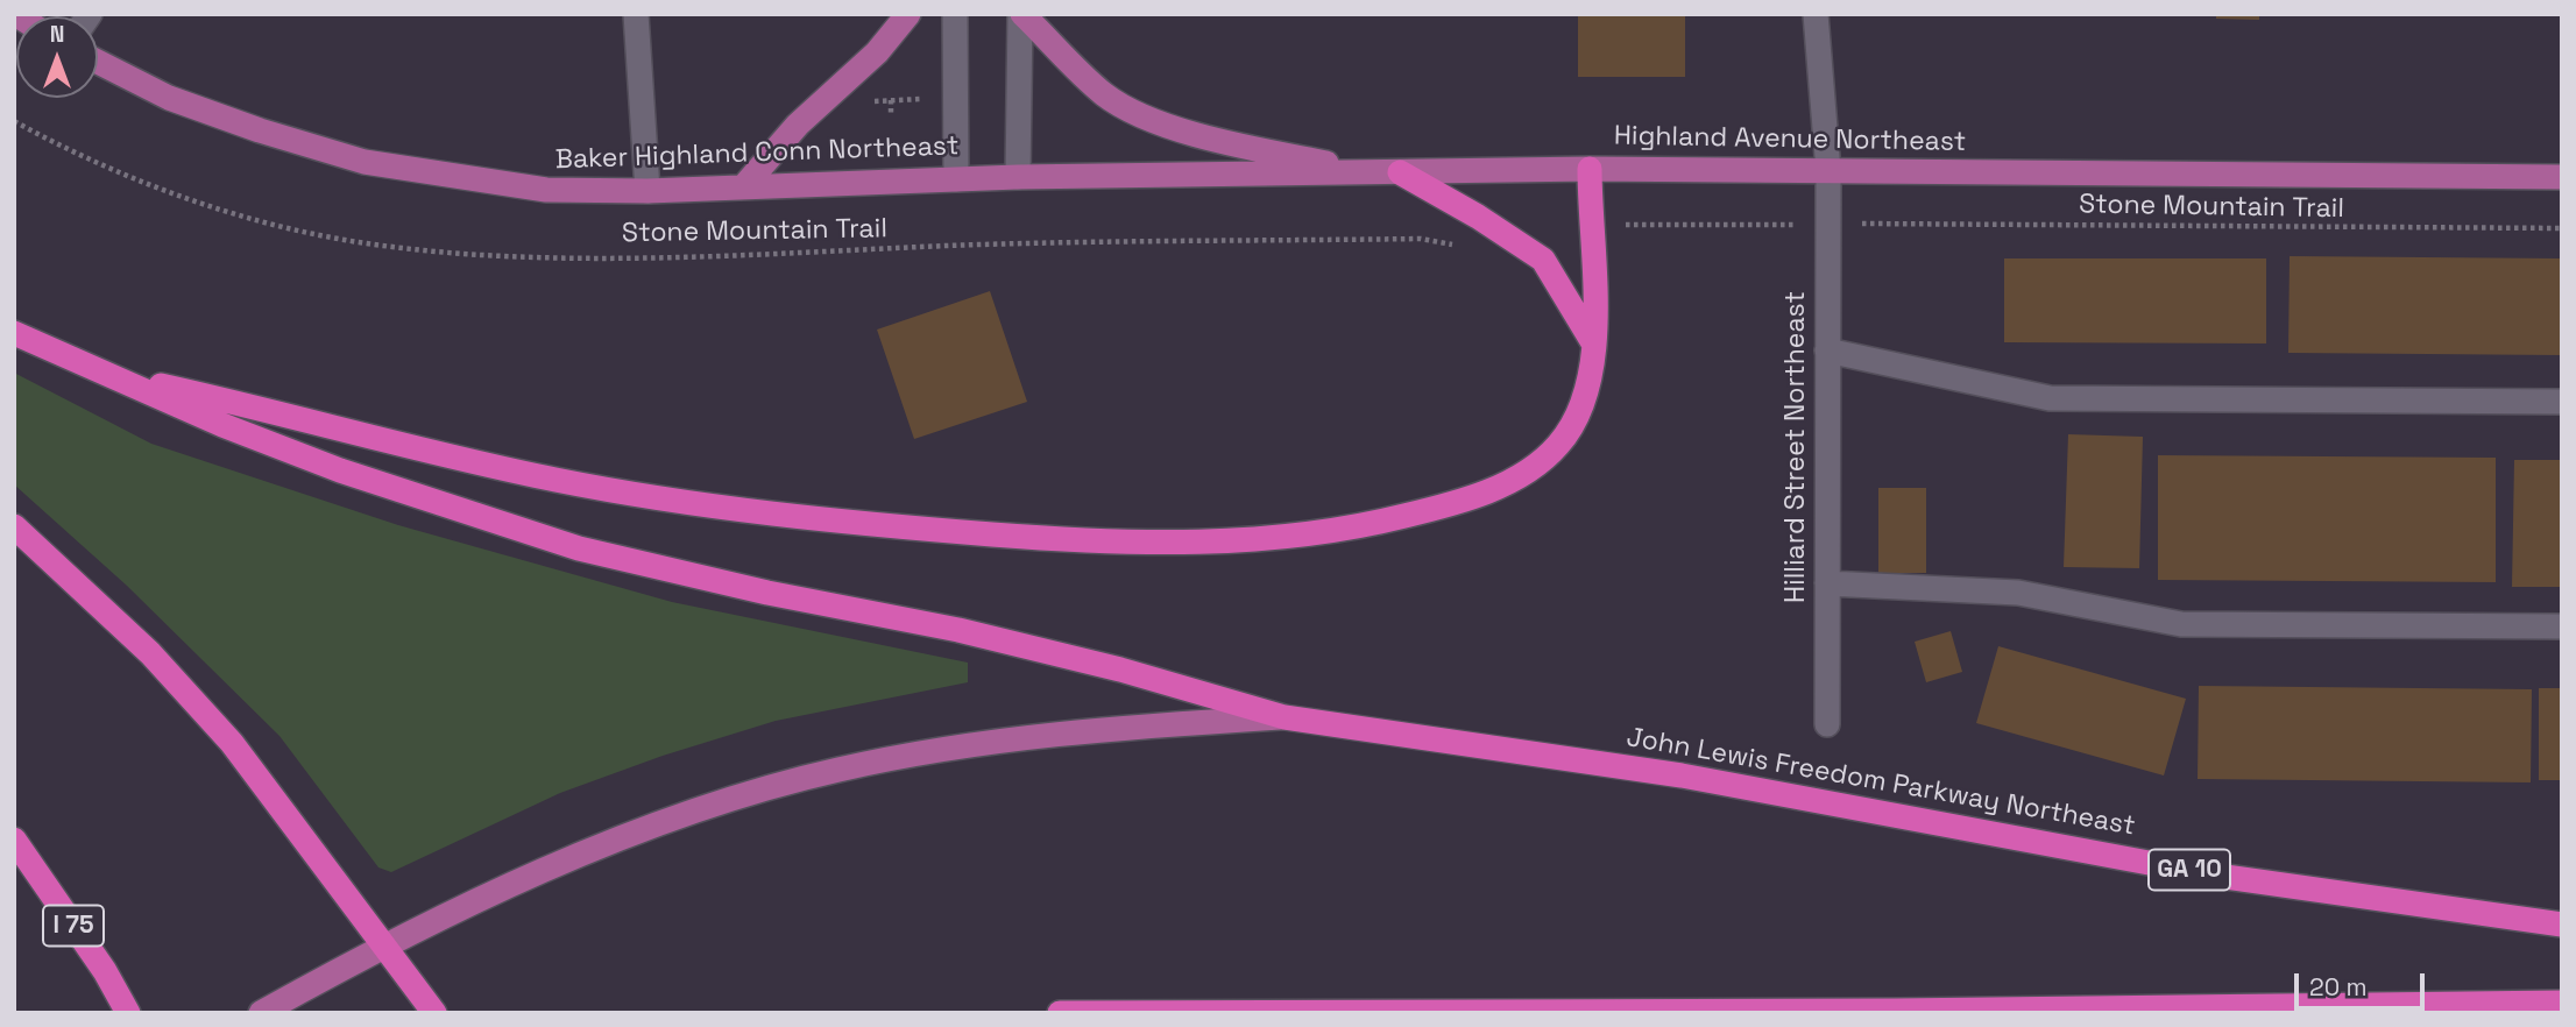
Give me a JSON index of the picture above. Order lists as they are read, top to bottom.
{
  "streets": {
    "highway": ["John Lewis Freedom Parkway Northeast", "GA 10", "I 75"],
    "main road": ["Highland Avenue Northeast", "Baker Highland Conn Northeast"],
    "street": ["Hilliard Street Northeast"],
    "path": ["Stone Mountain Trail"]
  },
  "crossings": [
    ["Highland Avenue Northeast", "Baker Highland Conn Northeast"],
    ["Highland Avenue Northeast", "Hilliard Street Northeast"]
  ],
  "scale_bar": "20 m",
  "north": "top"
}
